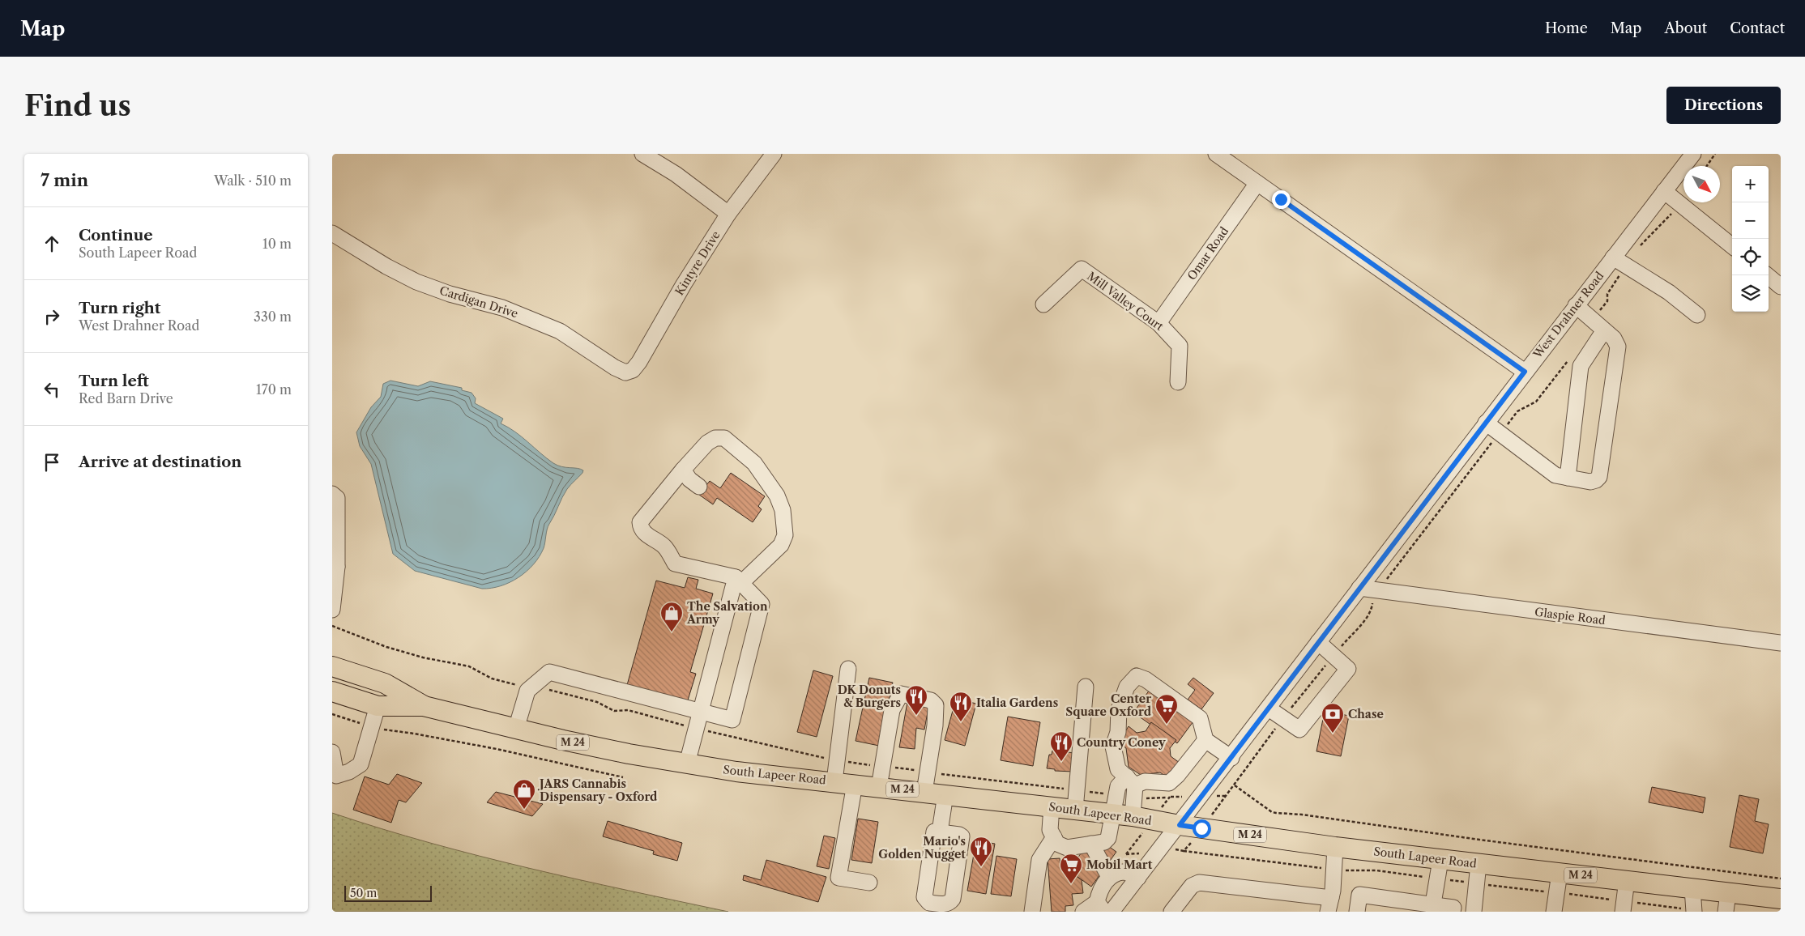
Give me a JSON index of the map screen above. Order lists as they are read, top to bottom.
{
  "streets": {
    "main road": ["M 24", "South Lapeer Road"],
    "street": [
      "Omar Road",
      "Kintyre Drive",
      "Mill Valley Court",
      "Cardigan Drive",
      "West Drahner Road",
      "Glaspie Road"
    ]
  },
  "crossings": [
    ["Omar Road", "Mill Valley Court"],
    ["Kintyre Drive", "Cardigan Drive"],
    ["West Drahner Road", "Glaspie Road"],
    ["West Drahner Road", "South Lapeer Road"]
  ],
  "places": {
    "shop": ["The Salvation Army", "JARS Cannabis Dispensary - Oxford"],
    "restaurant": [
      "DK Donuts & Burgers",
      "Italia Gardens",
      "Country Coney",
      "Mario's Golden Nugget"
    ],
    "supermarket": ["Center Square Oxford", "Mobil Mart"],
    "bank": ["Chase"]
  },
  "scale_bar": "50 m",
  "north": "bottom right",
  "page": {
    "header": "Map",
    "nav": [
      "Home",
      "Map",
      "About",
      "Contact"
    ],
    "buttons": "Directions",
    "title": "Find us",
    "heading": ["7 min", "Walk · 510 m"],
    "map_buttons": ["+", "−"],
    "list": [
      ["Continue", "South Lapeer Road", "10 m"],
      ["Turn right", "West Drahner Road", "330 m"],
      ["Turn left", "Red Barn Drive", "170 m"],
      "Arrive at destination"
    ],
    "scale": "50 m"
  }
}
